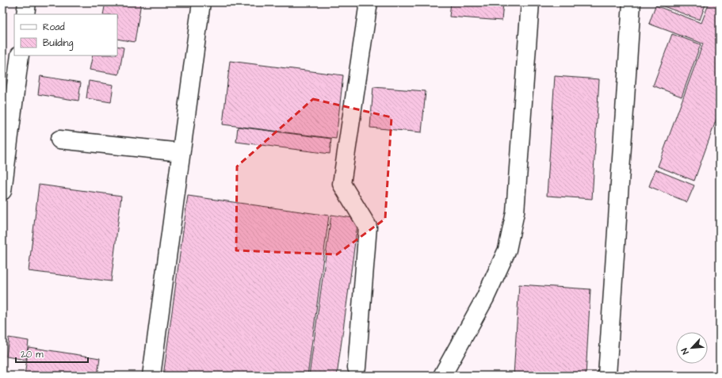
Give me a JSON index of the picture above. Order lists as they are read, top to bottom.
{
  "legend": ["Road", "Building"],
  "scale_bar": "20 m",
  "north": "bottom left"
}
